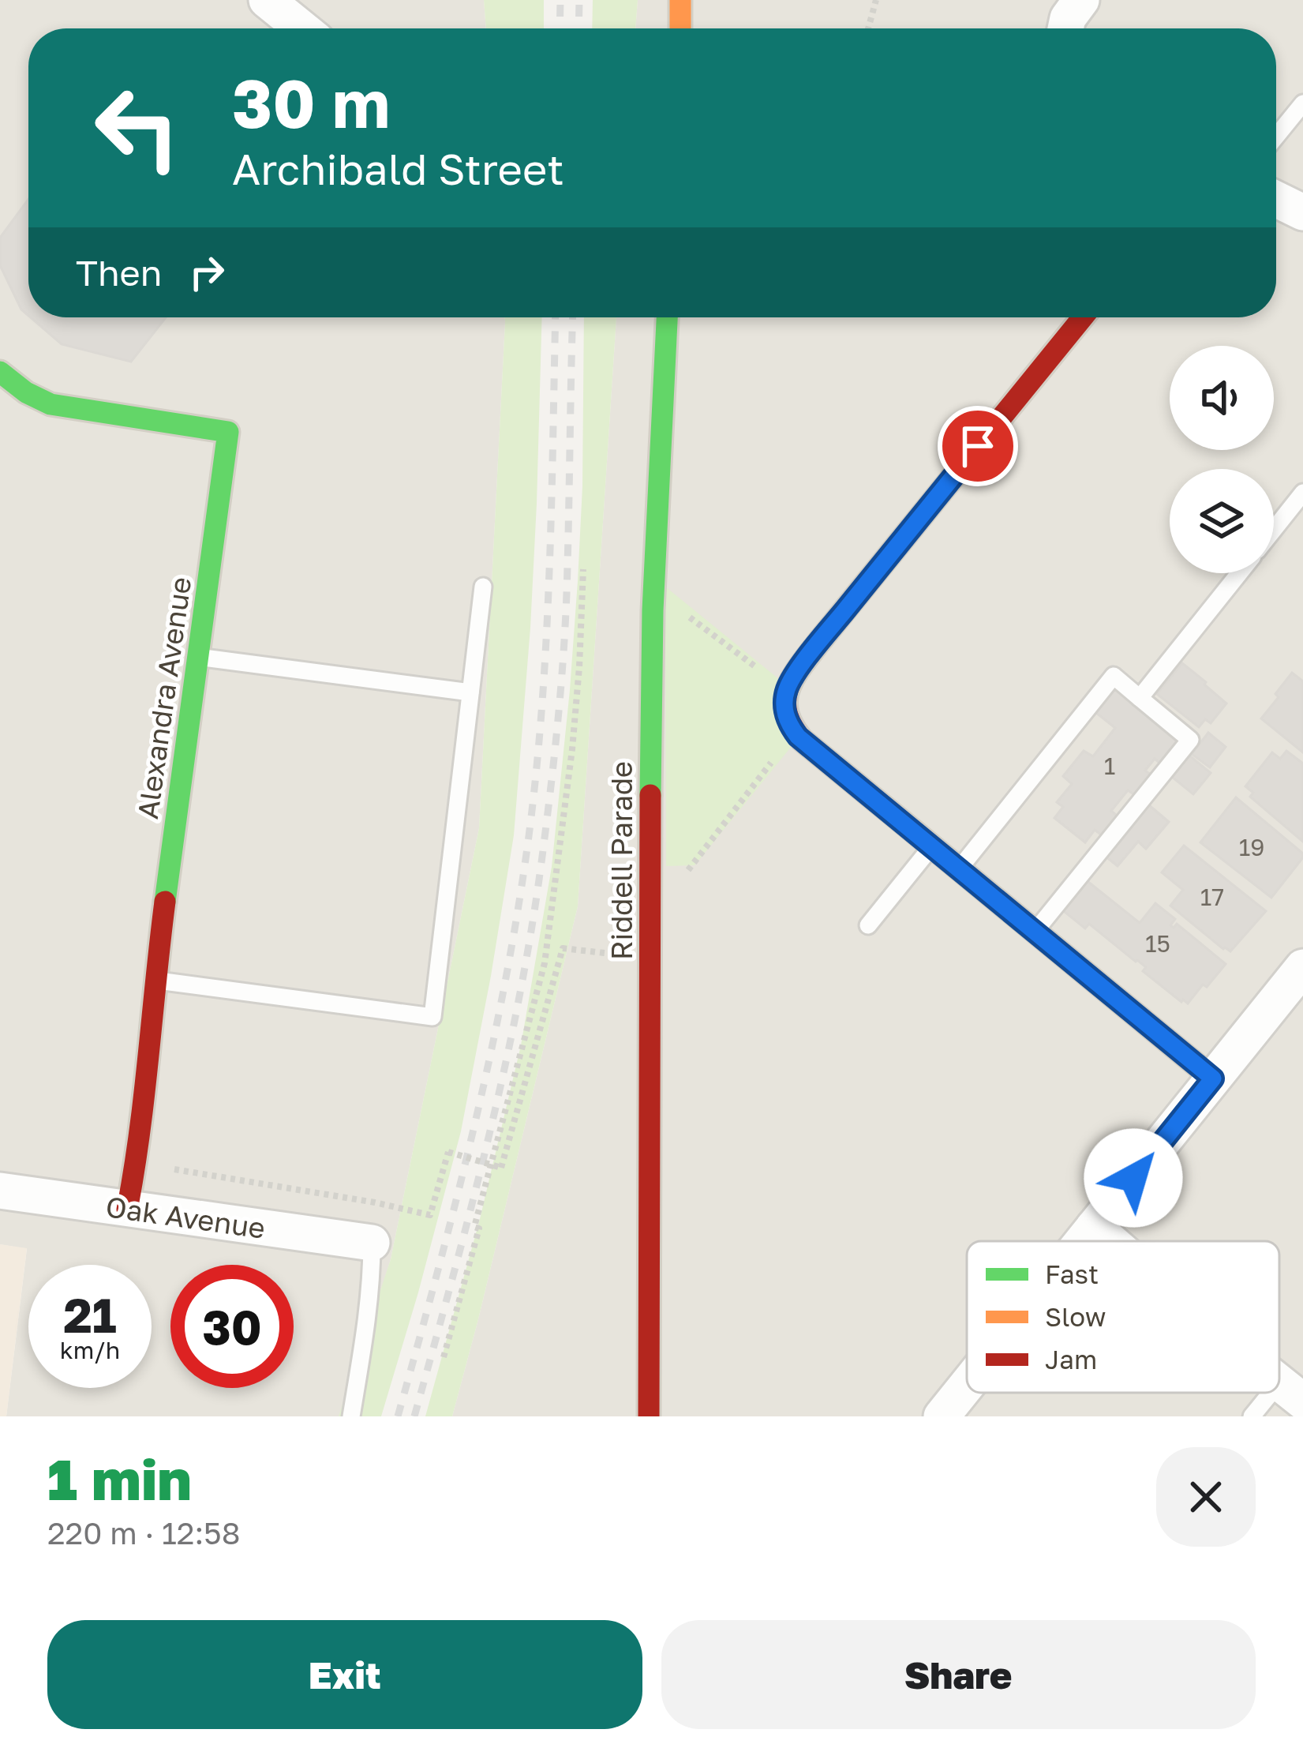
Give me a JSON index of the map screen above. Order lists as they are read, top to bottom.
{
  "streets": {
    "street": ["Alexandra Avenue", "Riddell Parade", "Oak Avenue"]
  },
  "crossings": [
    ["Alexandra Avenue", "Oak Avenue"]
  ],
  "house_numbers": [
    "1",
    "19",
    "17",
    "15"
  ],
  "legend": ["Fast", "Slow", "Jam"],
  "page": {
    "turn": ["30 m", "Archibald Street"],
    "then": "Then",
    "speed": "21 km/h",
    "limit": "30",
    "heading": ["1 min", "220 m · 12:58"],
    "buttons": ["Exit", "Share"]
  }
}
